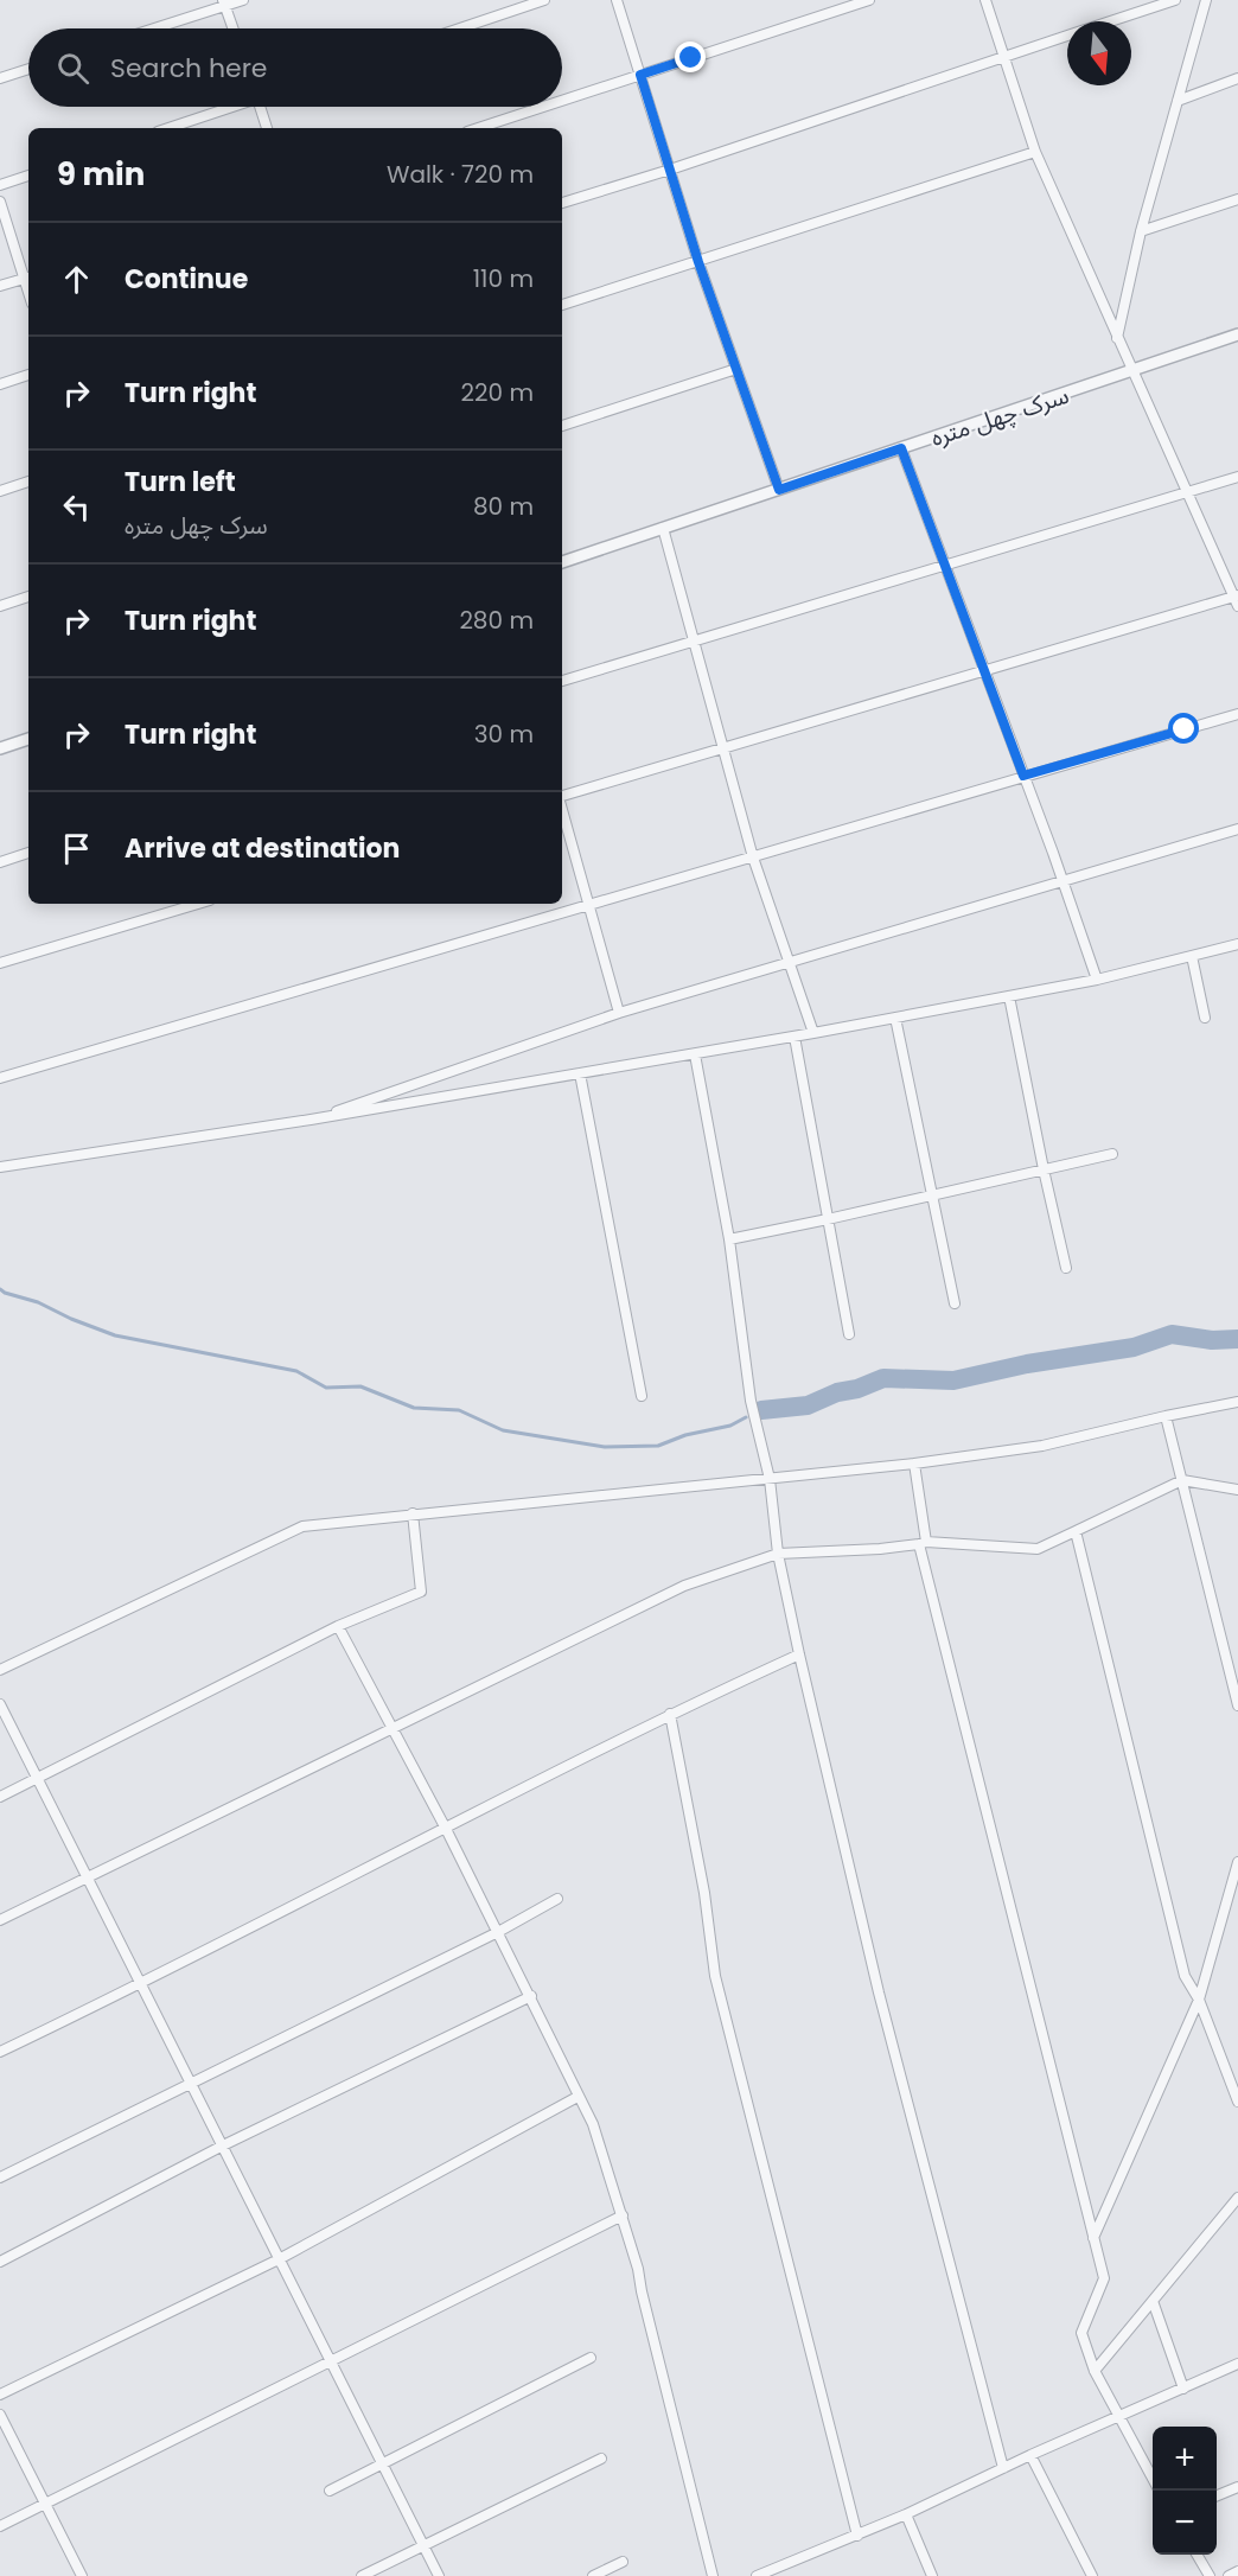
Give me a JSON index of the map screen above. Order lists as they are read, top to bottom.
{
  "streets": {
    "street": ["سرک چهل متره"]
  },
  "north": "bottom",
  "page": {
    "search": "Search here",
    "heading": ["9 min", "Walk · 720 m"],
    "list": [
      ["Continue", "110 m"],
      ["Turn right", "220 m"],
      ["Turn left", "سرک چهل متره", "80 m"],
      ["Turn right", "280 m"],
      ["Turn right", "30 m"],
      "Arrive at destination"
    ],
    "map_buttons": ["+", "−"]
  }
}
